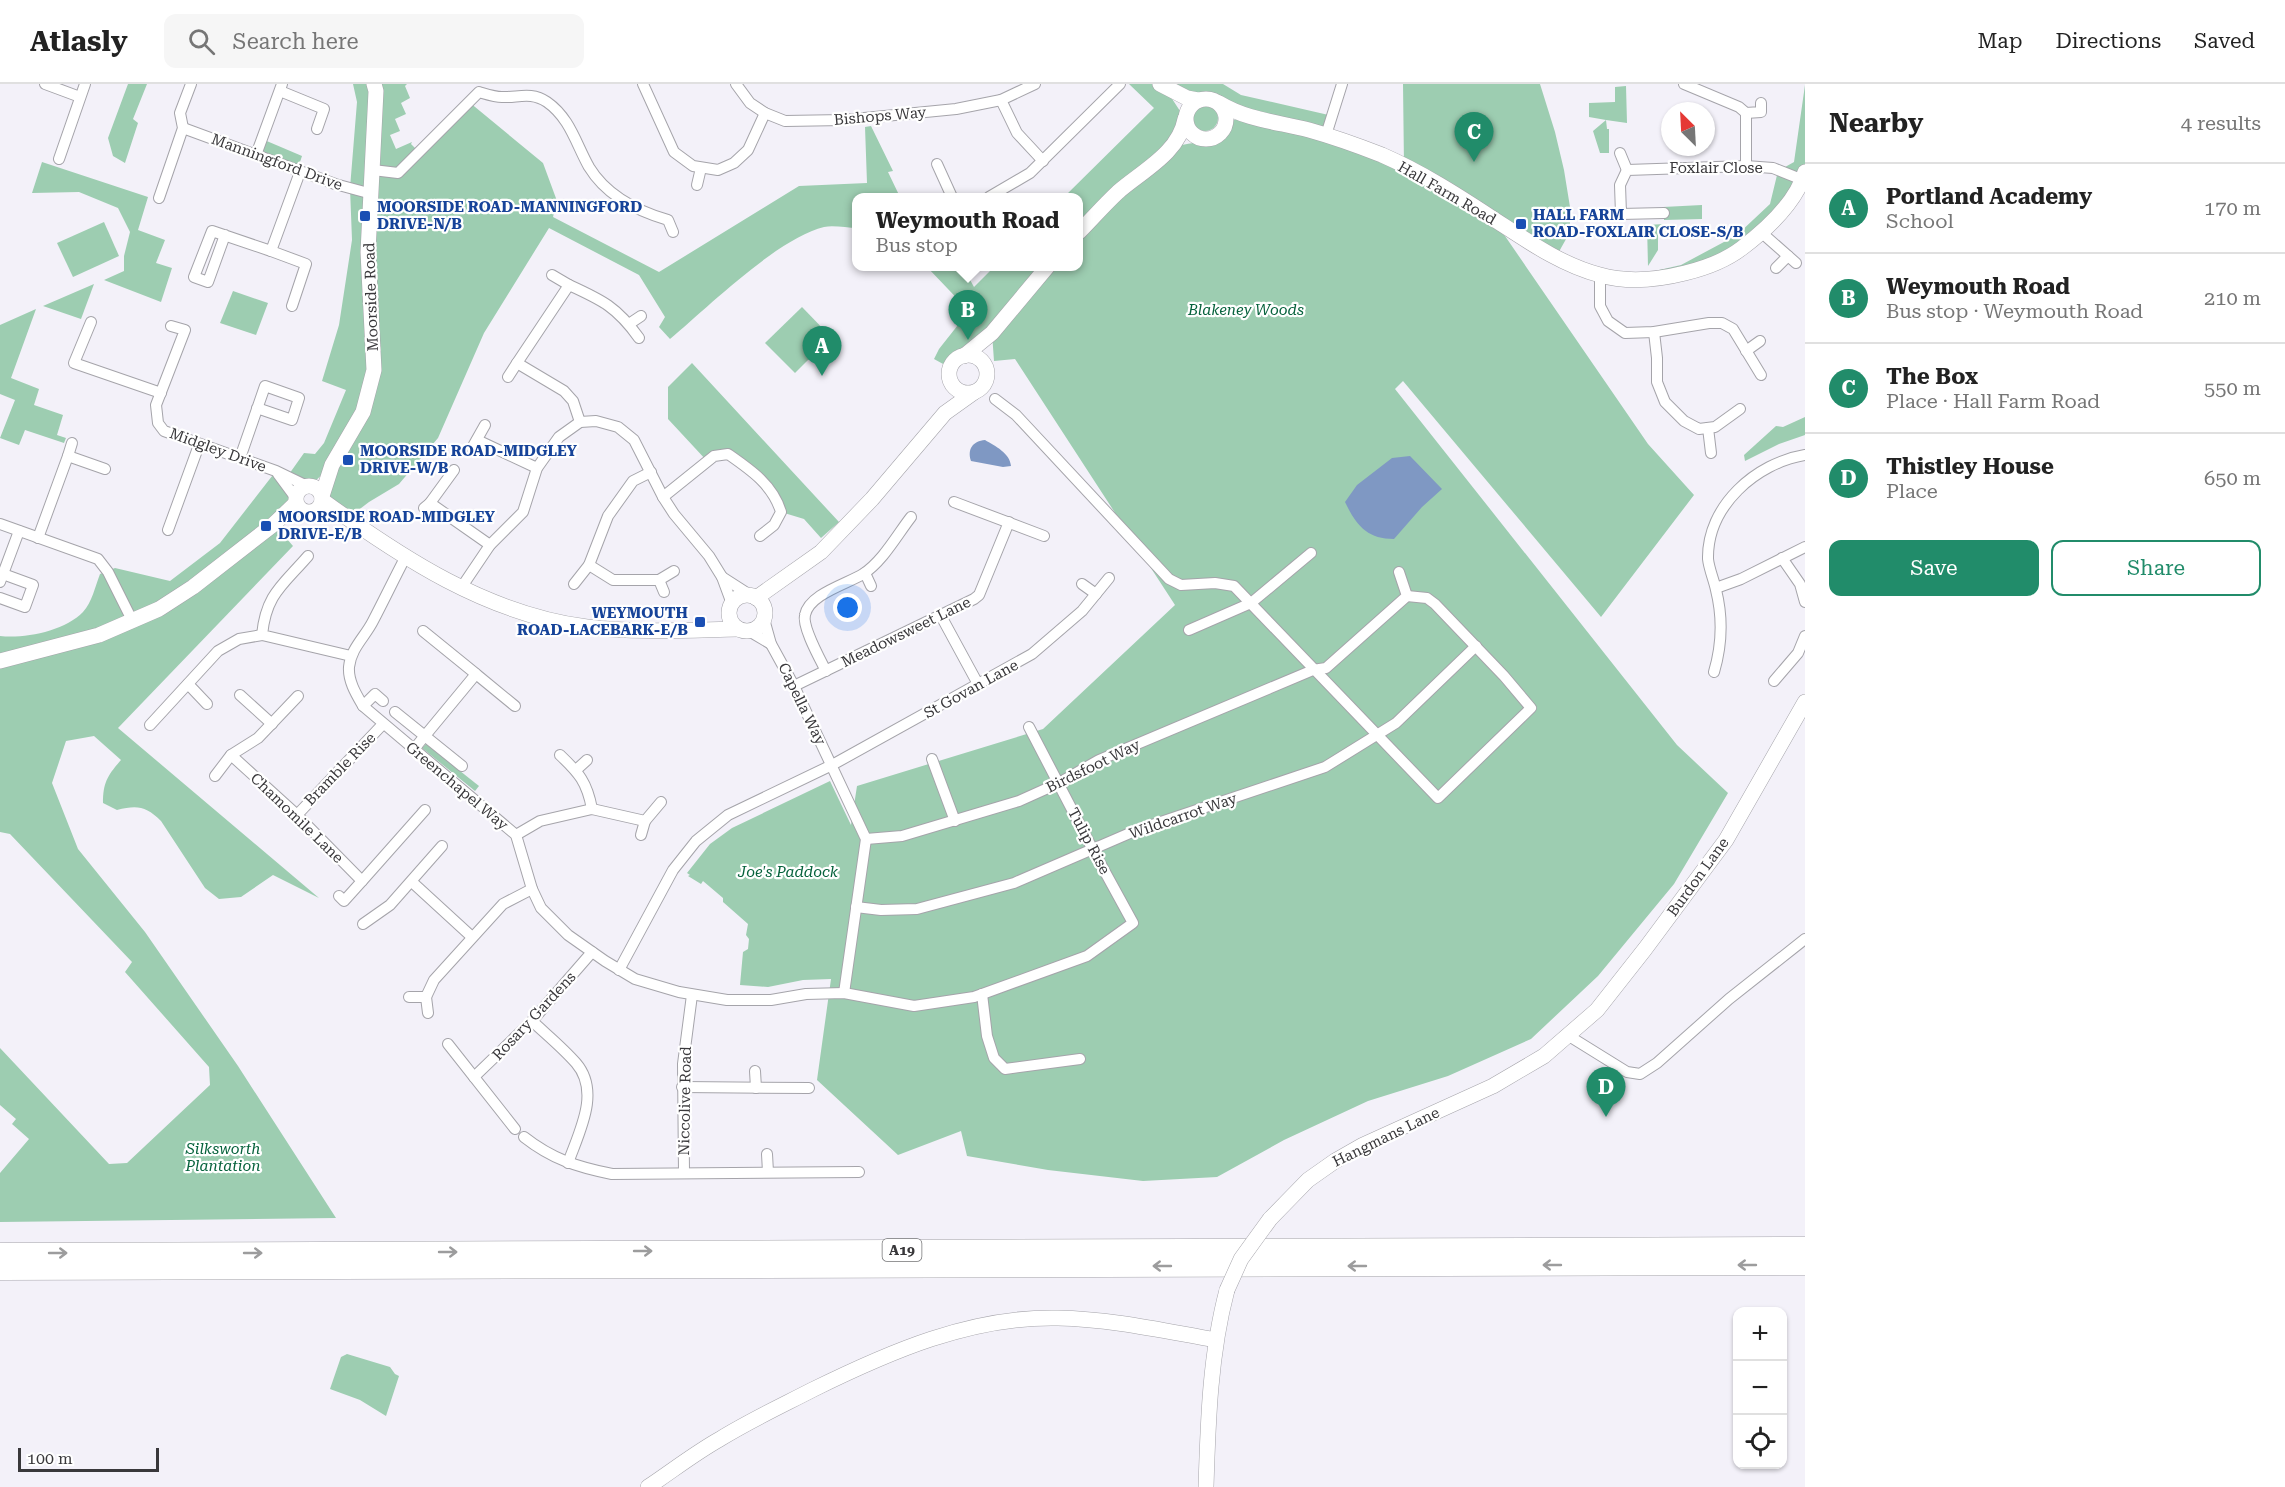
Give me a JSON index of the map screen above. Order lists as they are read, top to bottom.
{
  "streets": {
    "highway": ["A19"],
    "street": [
      "Bishops Way",
      "Manningford Drive",
      "Foxlair Close",
      "Hall Farm Road",
      "Moorside Road",
      "Midgley Drive",
      "Meadowsweet Lane",
      "St Govan Lane",
      "Capella Way",
      "Birdsfoot Way",
      "Bramble Rise",
      "Greenchapel Way",
      "Wildcarrot Way",
      "Chamomile Lane",
      "Tulip Rise",
      "Burdon Lane",
      "Rosary Gardens",
      "Niccolive Road",
      "Hangmans Lane"
    ]
  },
  "crossings": [
    ["Manningford Drive", "Moorside Road"],
    ["Foxlair Close", "Hall Farm Road"],
    ["Moorside Road", "Midgley Drive"],
    ["Meadowsweet Lane", "Capella Way"],
    ["St Govan Lane", "Capella Way"],
    ["St Govan Lane", "Greenchapel Way"],
    ["Capella Way", "Birdsfoot Way"],
    ["Birdsfoot Way", "Tulip Rise"],
    ["Bramble Rise", "Greenchapel Way"],
    ["Bramble Rise", "Chamomile Lane"],
    ["Greenchapel Way", "Tulip Rise"],
    ["Greenchapel Way", "Rosary Gardens"],
    ["Greenchapel Way", "Niccolive Road"],
    ["Wildcarrot Way", "Tulip Rise"],
    ["Burdon Lane", "Hangmans Lane"]
  ],
  "parks": ["Blakeney Woods", "Joe's Paddock", "Silksworth Plantation"],
  "places": {
    "transit": [
      "MOORSIDE ROAD-MANNINGFORD DRIVE-N/B",
      "HALL FARM ROAD-FOXLAIR CLOSE-S/B",
      "MOORSIDE ROAD-MIDGLEY DRIVE-W/B",
      "MOORSIDE ROAD-MIDGLEY DRIVE-E/B",
      "WEYMOUTH ROAD-LACEBARK-E/B"
    ]
  },
  "scale_bar": "100 m",
  "north": "top left",
  "page": {
    "header": "Atlasly",
    "search": "Search here",
    "nav": ["Map", "Directions", "Saved"],
    "heading": ["Nearby", "4 results"],
    "pins": [
      "C",
      "B",
      "A",
      "D"
    ],
    "list": [
      {
        "mark": "A",
        "name": "Portland Academy",
        "note": "School",
        "value": "170 m"
      },
      {
        "mark": "B",
        "name": "Weymouth Road",
        "note": "Bus stop · Weymouth Road",
        "value": "210 m"
      },
      {
        "mark": "C",
        "name": "The Box",
        "note": "Place · Hall Farm Road",
        "value": "550 m"
      },
      {
        "mark": "D",
        "name": "Thistley House",
        "note": "Place",
        "value": "650 m"
      }
    ],
    "popup": ["Weymouth Road", "Bus stop"],
    "buttons": ["Save", "Share"],
    "map_buttons": ["+", "−"],
    "scale": "100 m"
  }
}
